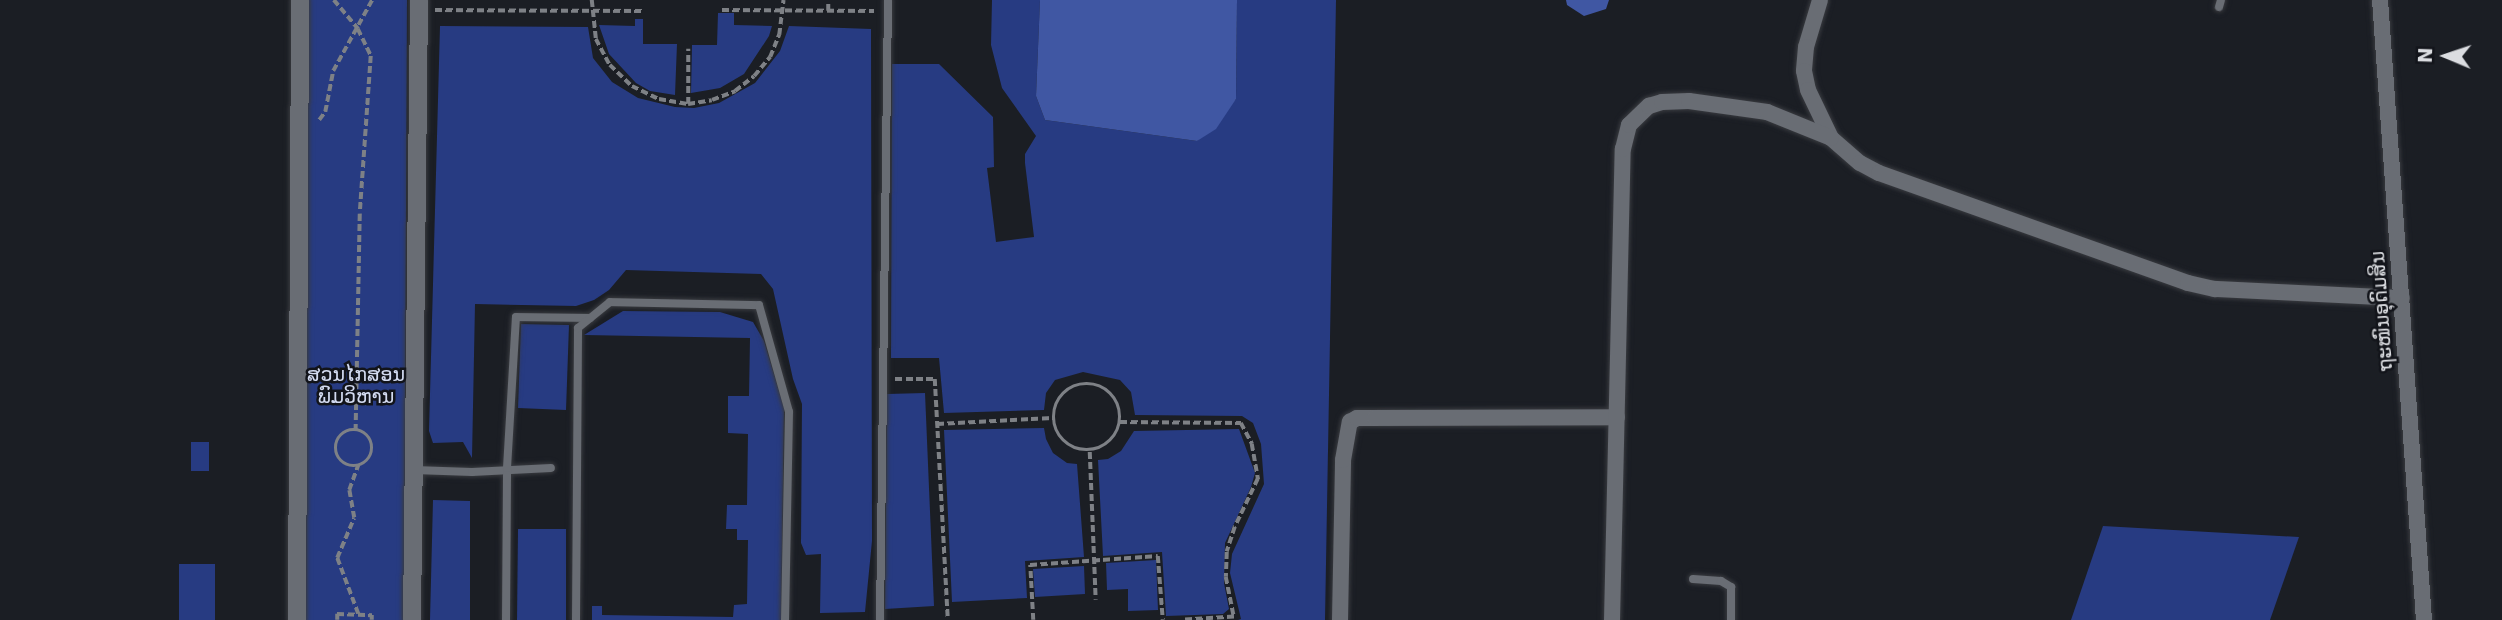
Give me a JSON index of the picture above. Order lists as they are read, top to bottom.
{
  "streets": {
    "street": ["ຖະໜົນອຸດົມສິນ"]
  },
  "parks": ["ສວນໄກສອນ ພົມວິຫານ"],
  "north": "left"
}
